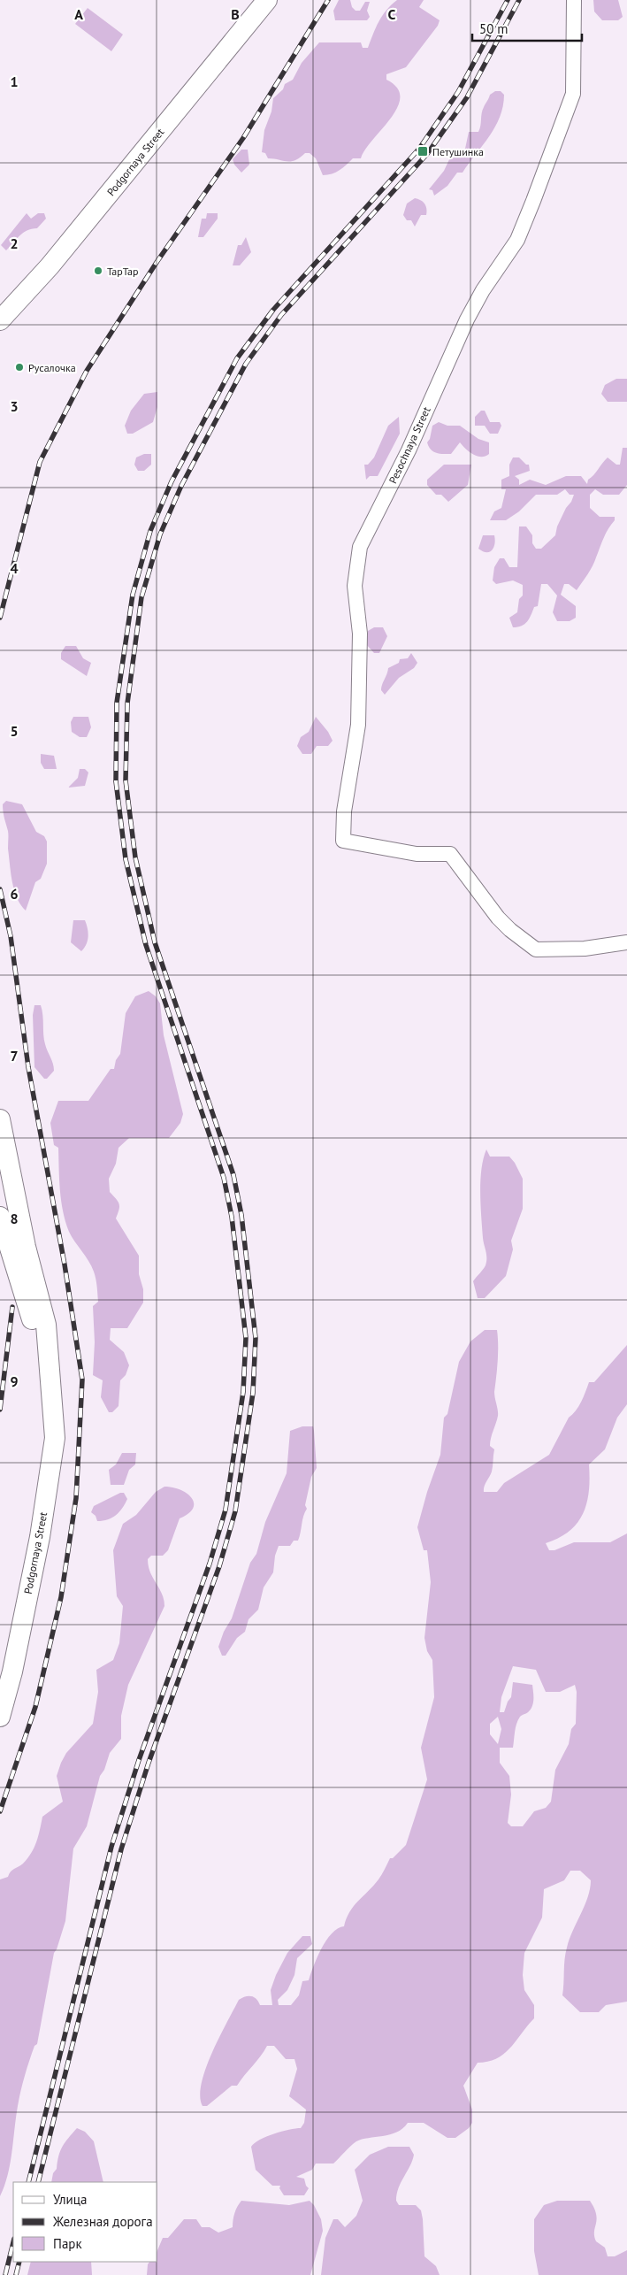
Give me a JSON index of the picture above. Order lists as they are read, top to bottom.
{
  "streets": {
    "main road": ["Podgornaya Street"],
    "street": ["Pesochnaya Street"]
  },
  "places": {
    "transit": ["Петушинка"],
    "other": ["ТарТар", "Русалочка"]
  },
  "legend": ["Улица", "Железная дорога", "Парк"],
  "scale_bar": "50 m",
  "grid": {
    "columns": ["A", "B", "C"],
    "rows": [
      "1",
      "2",
      "3",
      "4",
      "5",
      "6",
      "7",
      "8",
      "9"
    ]
  }
}
